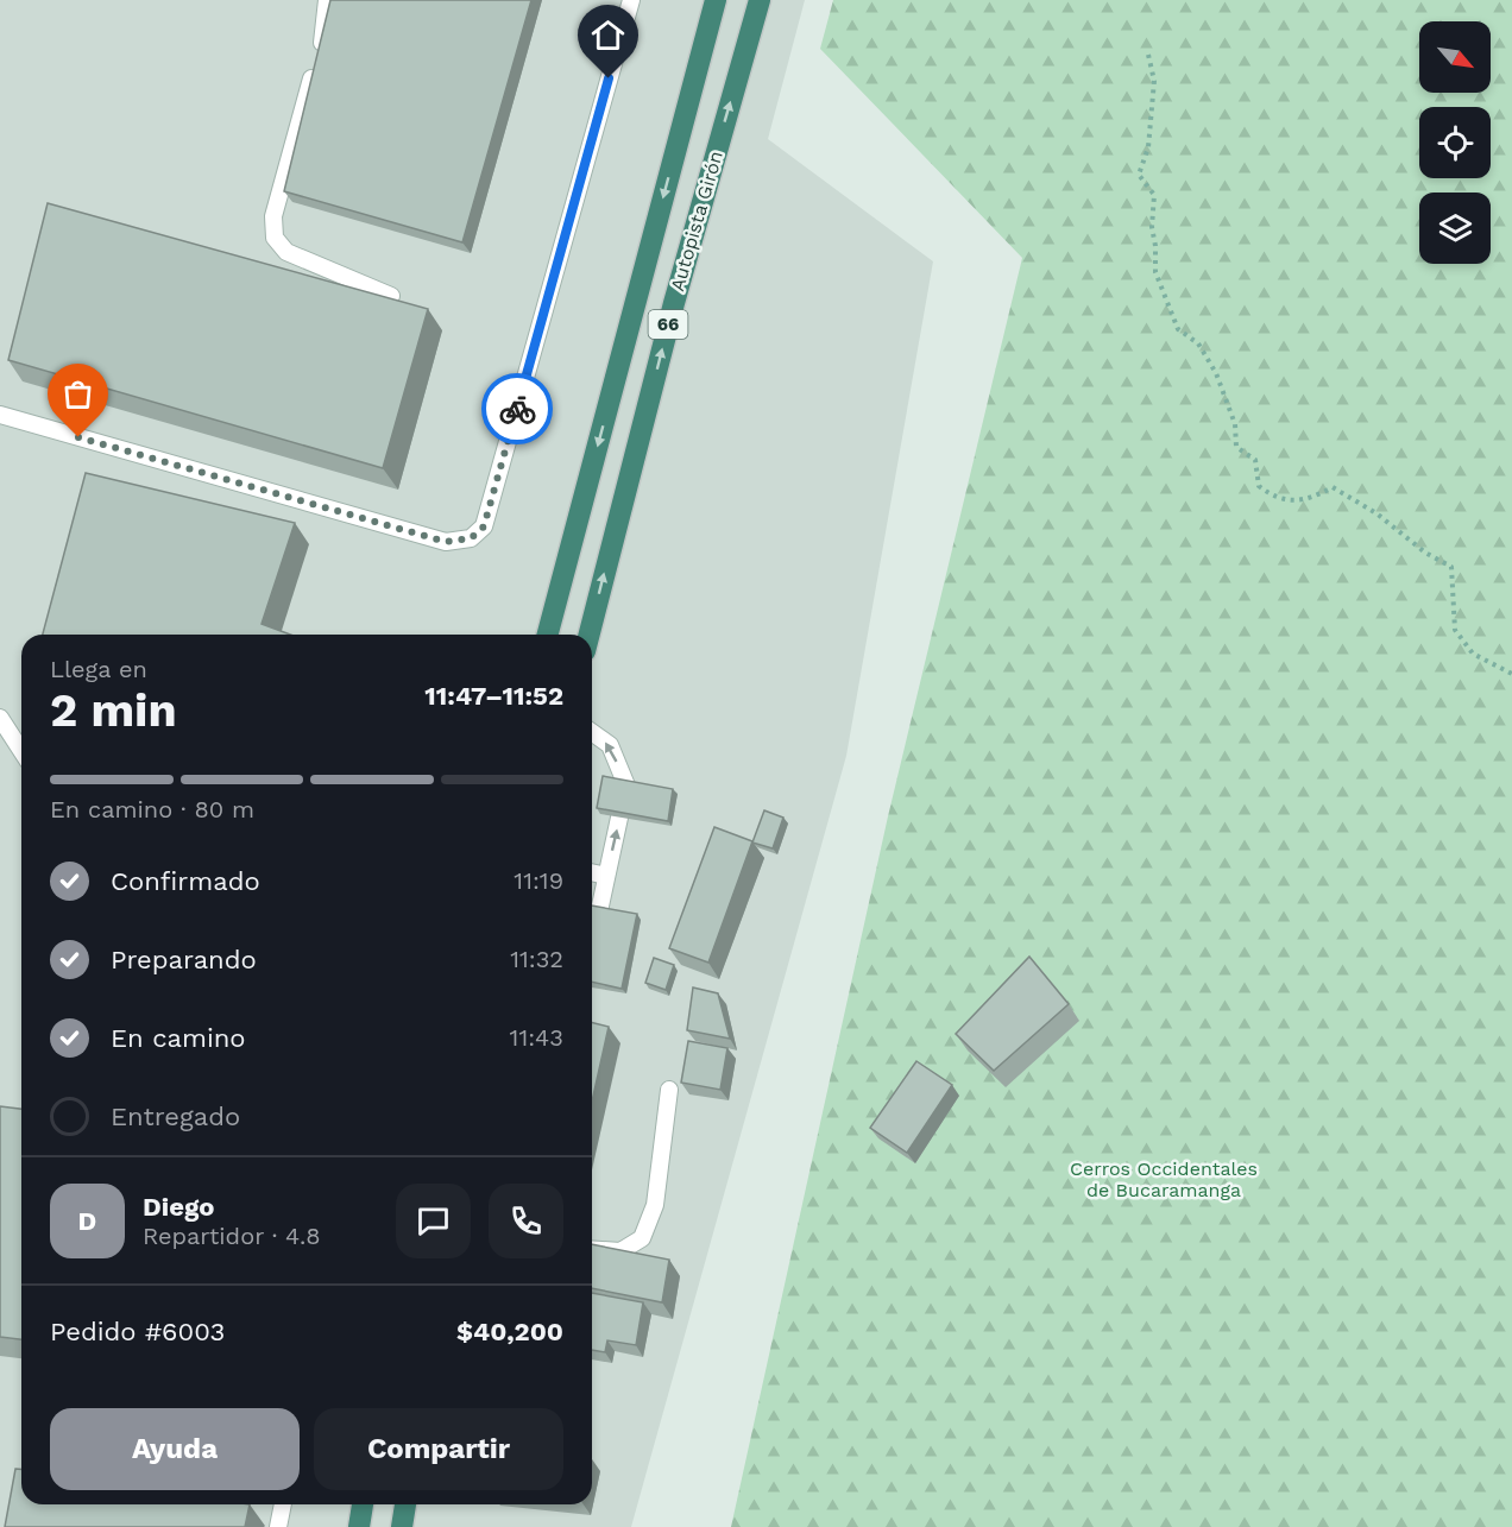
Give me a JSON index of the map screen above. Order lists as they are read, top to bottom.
{
  "streets": {
    "highway": ["Autopista Girón", "66"]
  },
  "parks": ["Cerros Occidentales de Bucaramanga"],
  "north": "bottom right",
  "page": {
    "heading": ["2 min", "Llega en", "11:47–11:52"],
    "panel": [
      "Diego",
      "Repartidor · 4.8",
      "Pedido #6003",
      "$40,200"
    ],
    "bar": "En camino · 80 m",
    "list": [
      ["Confirmado", "11:19"],
      ["Preparando", "11:32"],
      ["En camino", "11:43"],
      "Entregado"
    ],
    "round": "D",
    "buttons": ["Ayuda", "Compartir"]
  }
}
